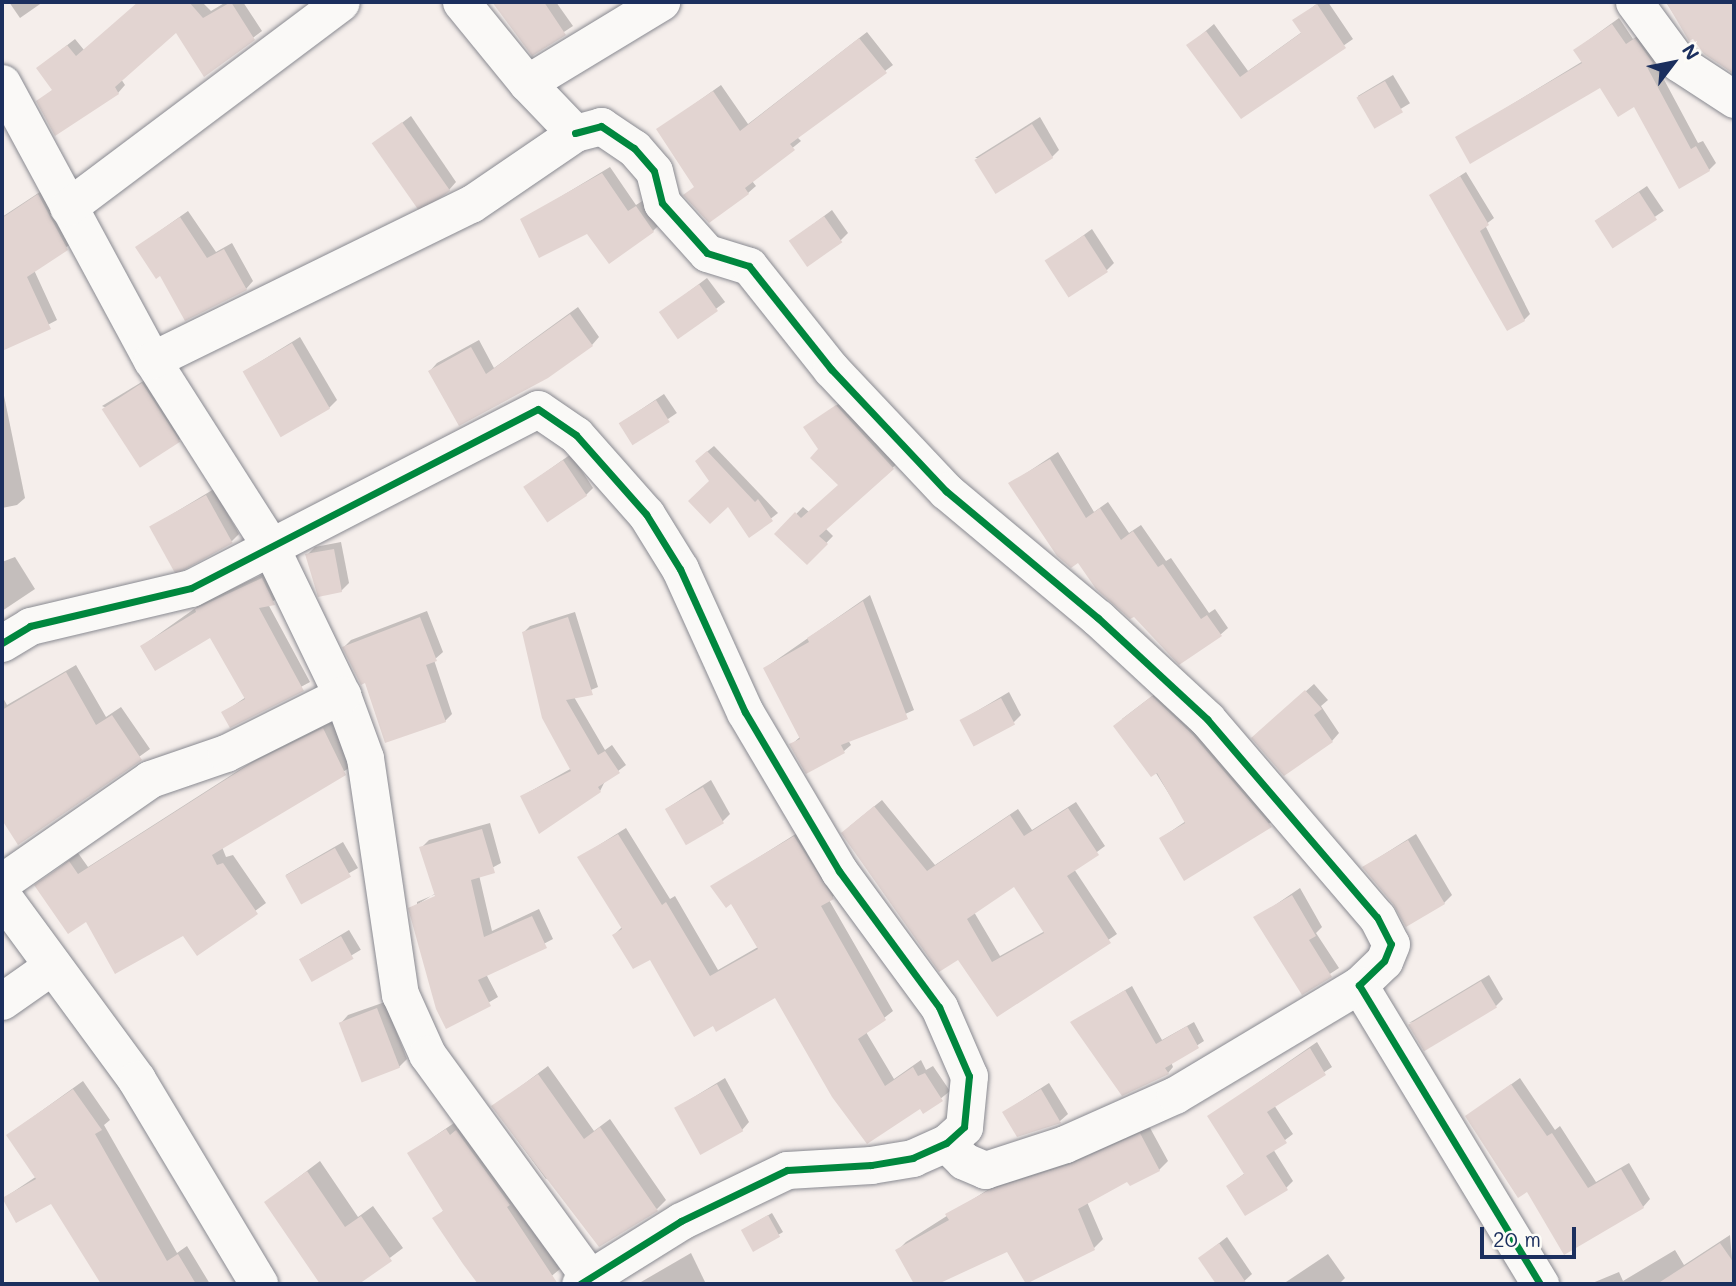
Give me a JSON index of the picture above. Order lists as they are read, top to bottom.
{
  "scale_bar": "20 m",
  "north": "top right"
}
